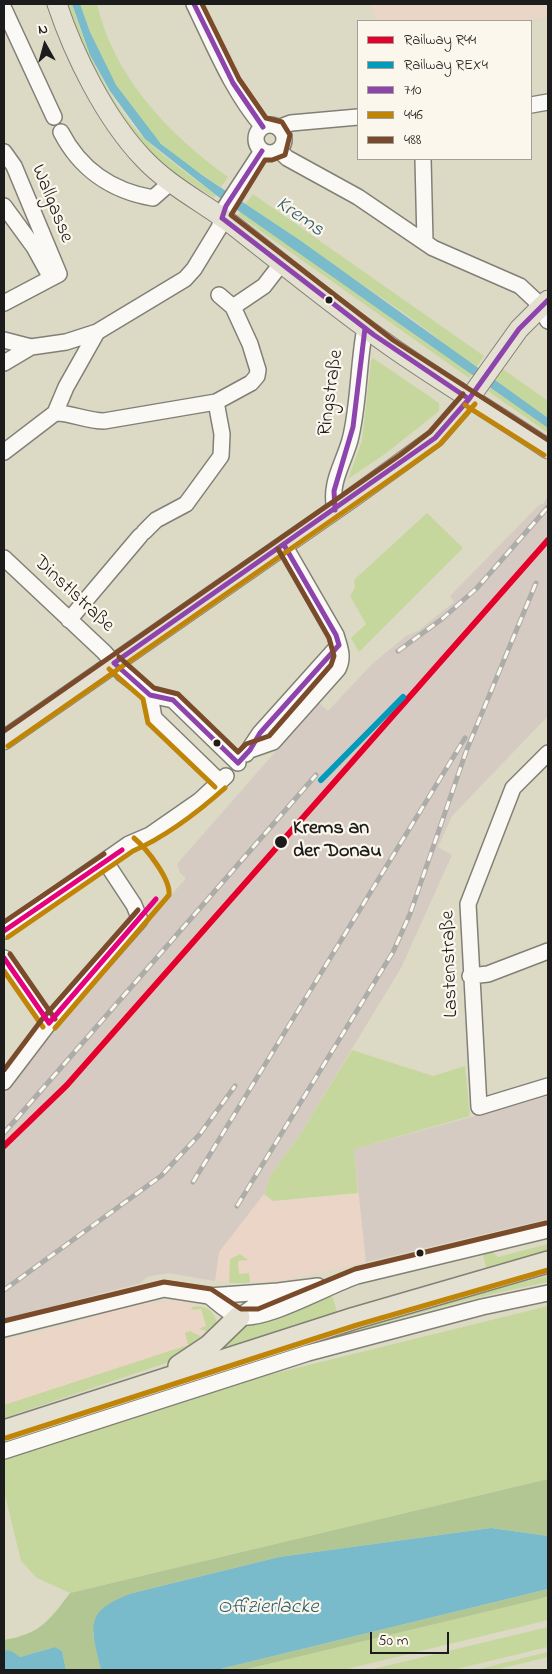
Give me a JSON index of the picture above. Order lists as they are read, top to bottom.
{
  "streets": {
    "main road": ["Ringstraße"],
    "street": ["Wallgasse", "Dinstlstraße", "Lastenstraße"]
  },
  "water": ["Krems", "Offizierlacke"],
  "places": ["Krems an der Donau"],
  "lines": [
    "transit line 710",
    "transit line 488",
    "transit line 446",
    "rail line R44",
    "rail line REX4"
  ],
  "legend": [
    "Railway R44",
    "Railway REX4",
    "710",
    "446",
    "488"
  ],
  "scale_bar": "50 m",
  "north": "top"
}
